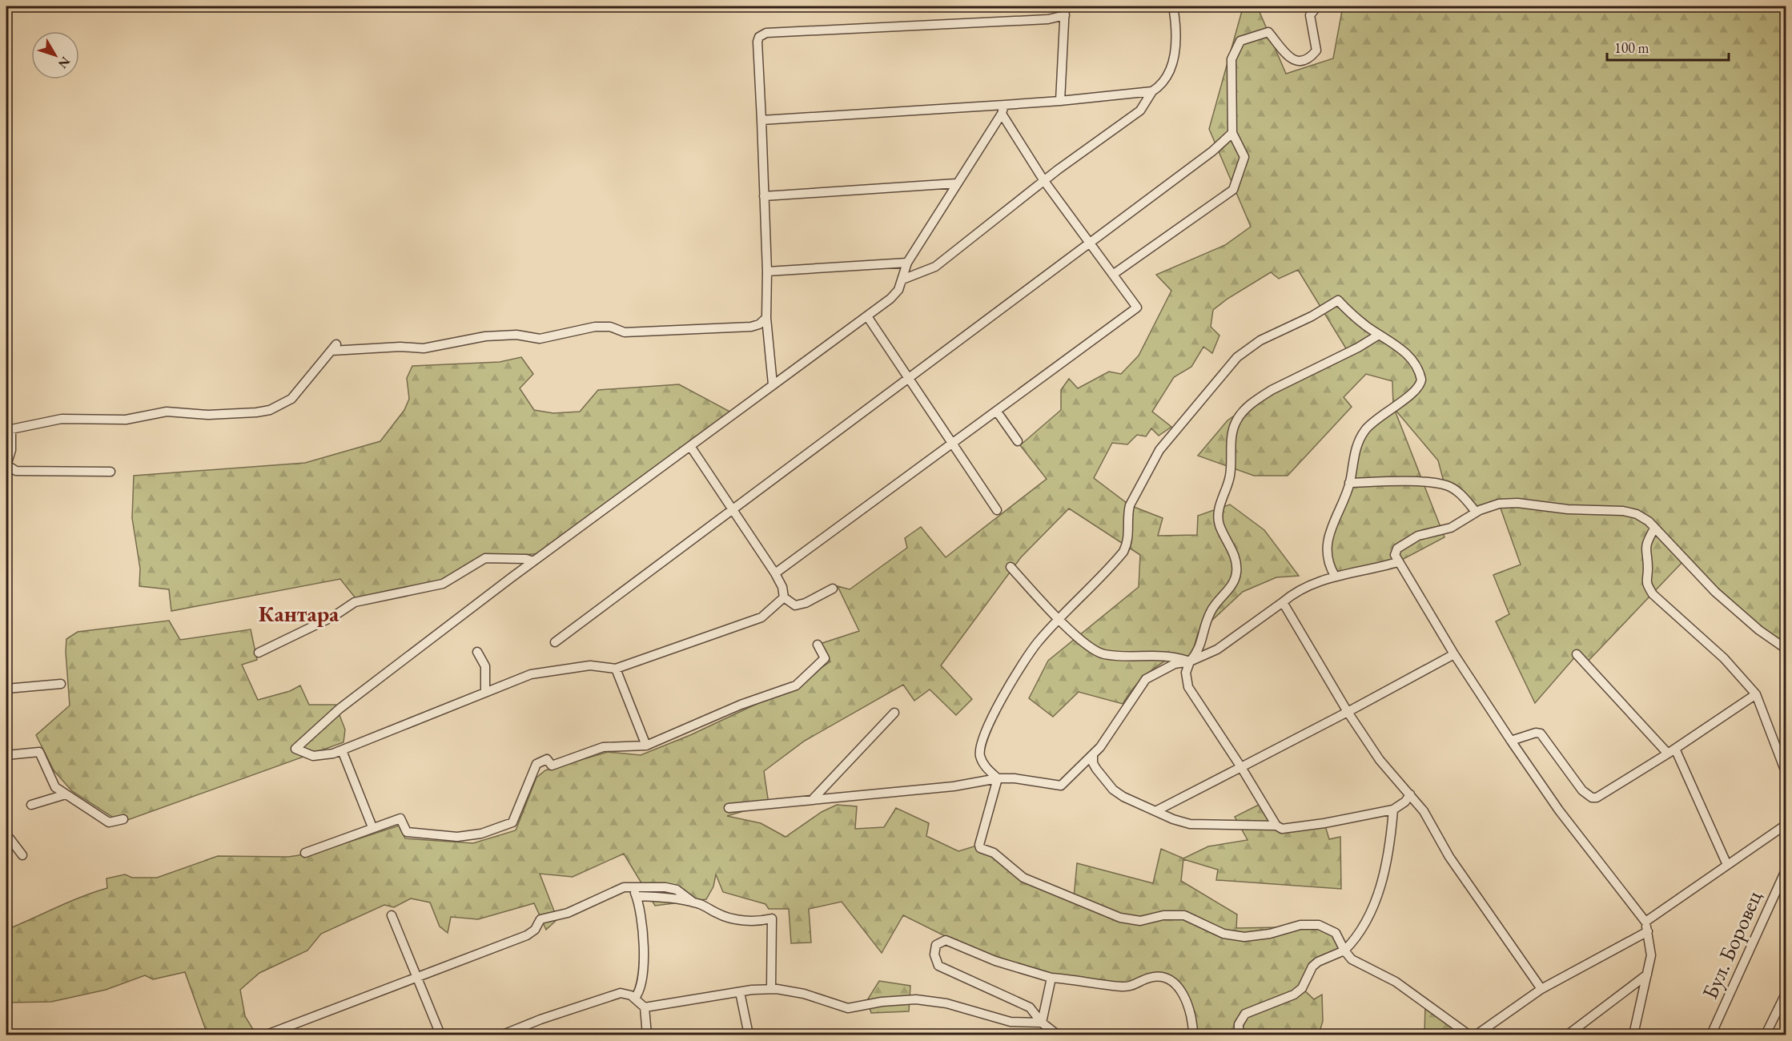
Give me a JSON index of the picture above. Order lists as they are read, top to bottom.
{
  "streets": {
    "street": ["Бул. Боровец"]
  },
  "districts": ["Кантара"],
  "scale_bar": "100 m",
  "north": "bottom right"
}
